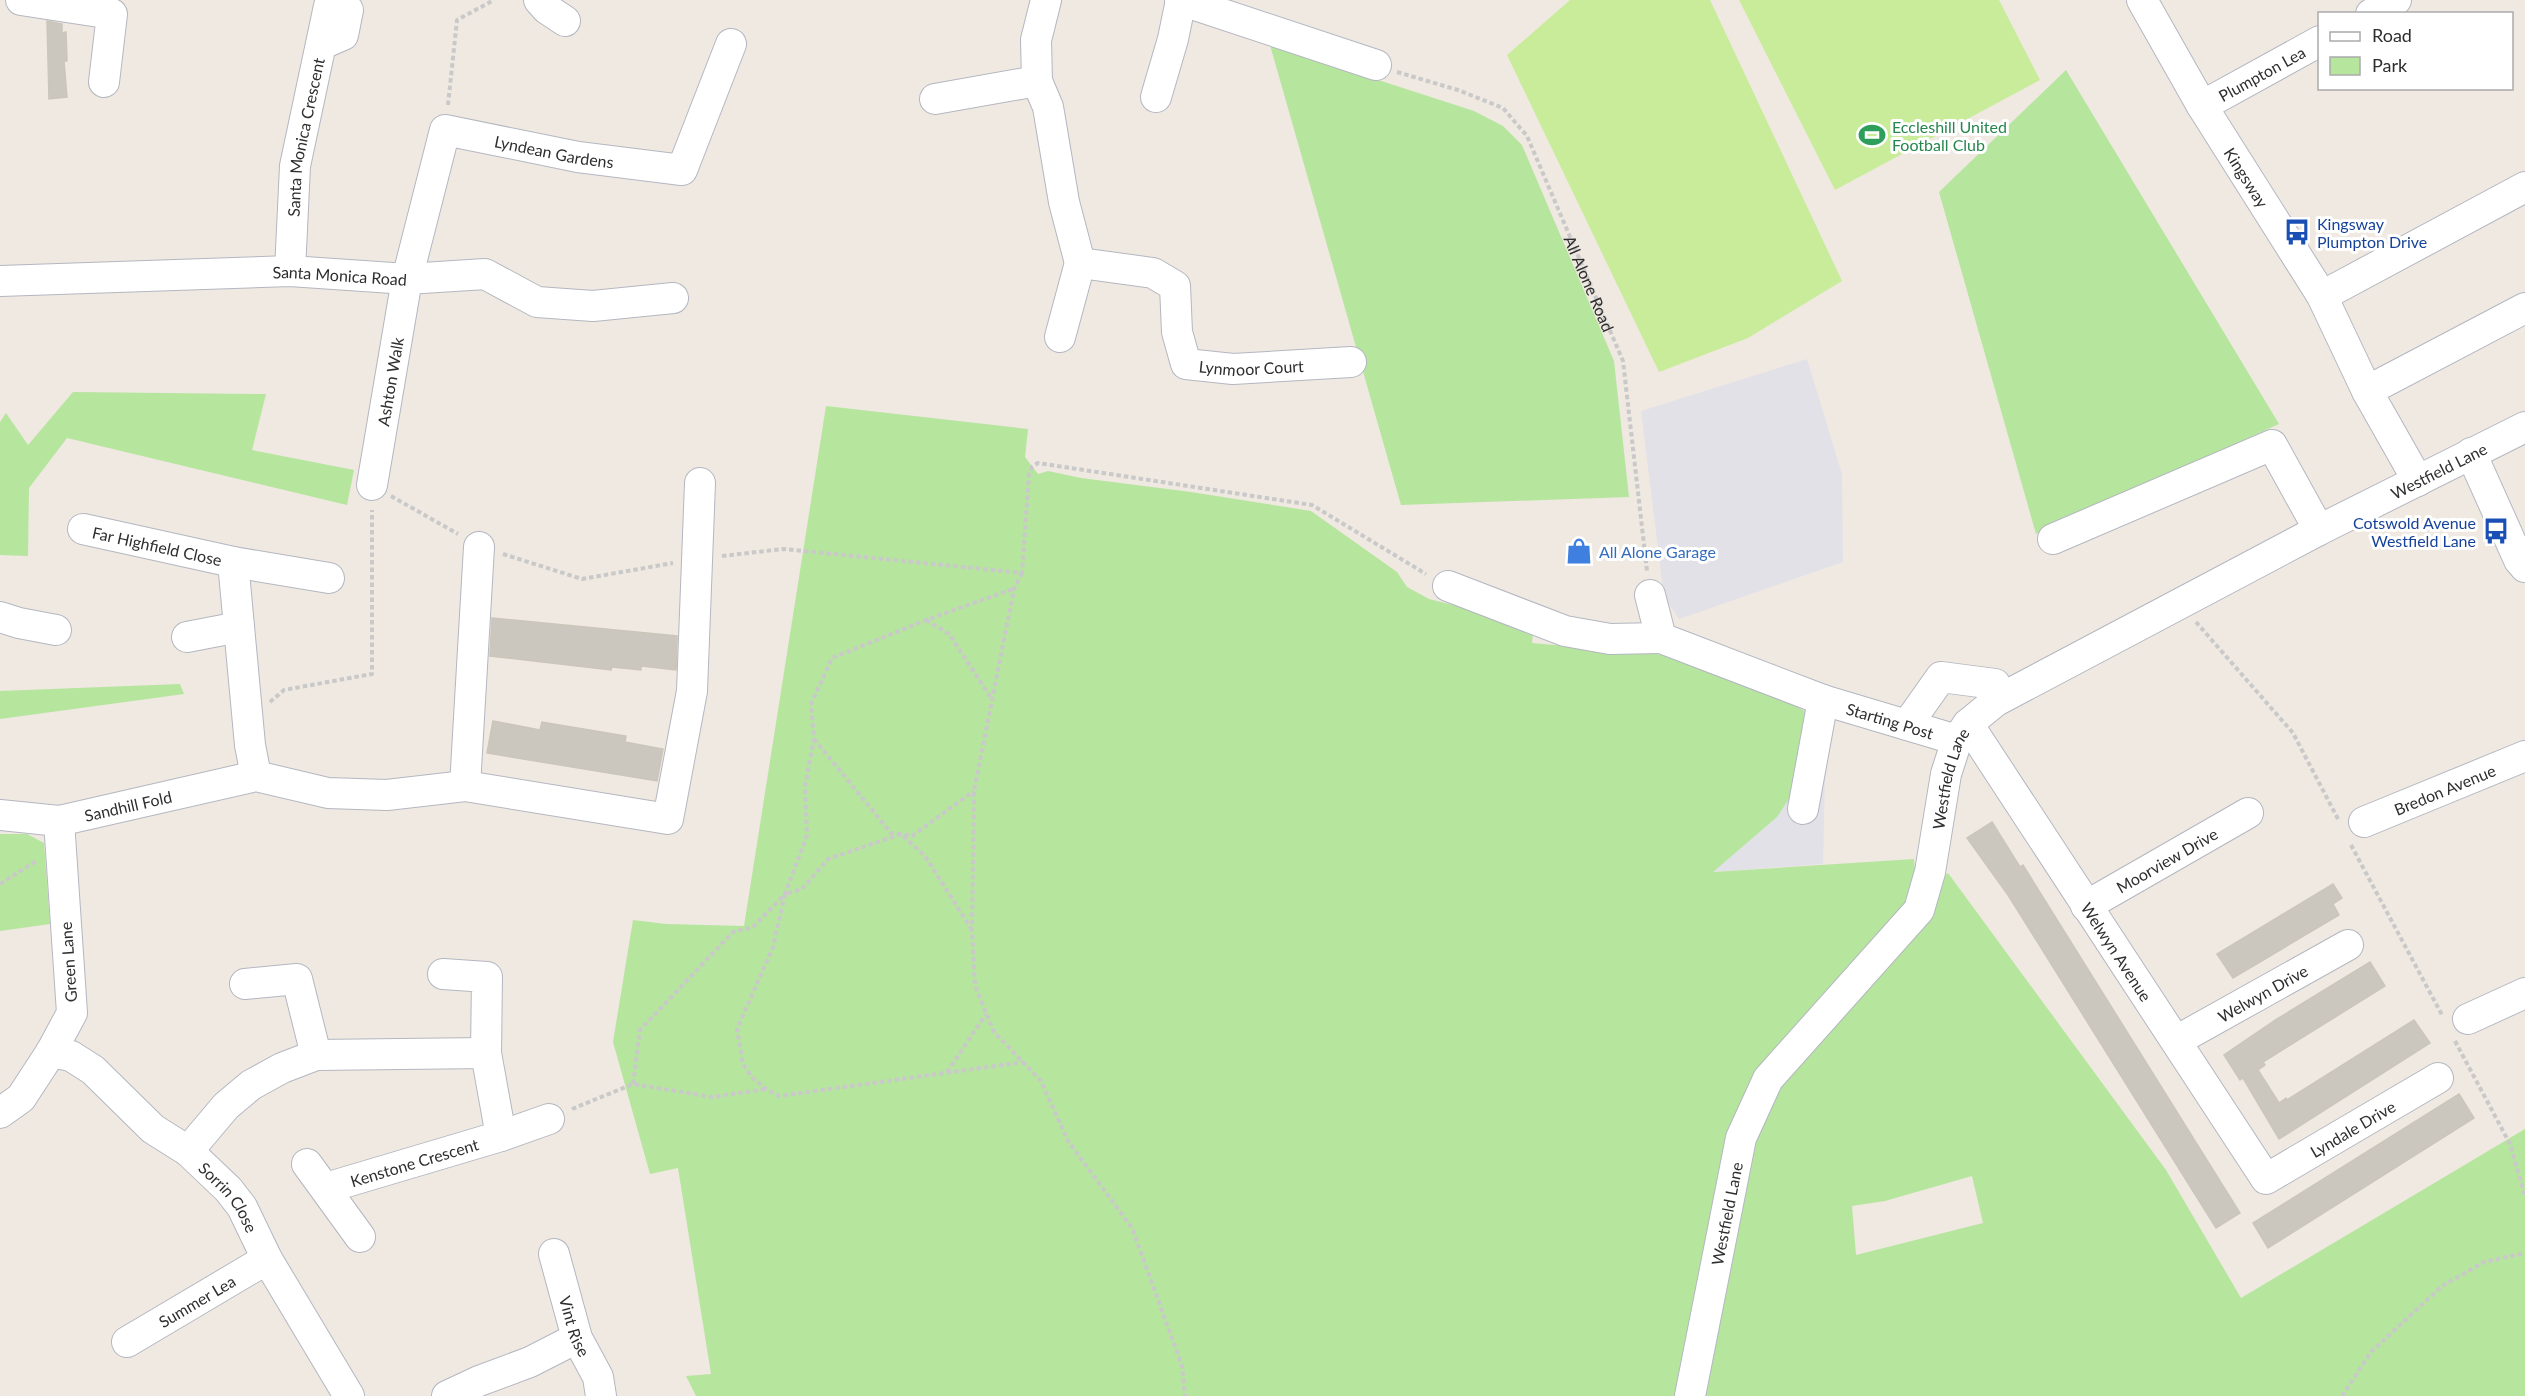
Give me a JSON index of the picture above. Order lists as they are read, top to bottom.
{
  "streets": {
    "street": [
      "Plumpton Lea",
      "Santa Monica Crescent",
      "Lyndean Gardens",
      "Kingsway",
      "Santa Monica Road",
      "Lynmoor Court",
      "Ashton Walk",
      "Westfield Lane",
      "Far Highfield Close",
      "Starting Post",
      "Bredon Avenue",
      "Sandhill Fold",
      "Moorview Drive",
      "Welwyn Avenue",
      "Green Lane",
      "Welwyn Drive",
      "Lyndale Drive",
      "Kenstone Crescent",
      "Sorrin Close",
      "Summer Lea",
      "Vint Rise"
    ],
    "path": ["All Alone Road"]
  },
  "crossings": [
    ["Plumpton Lea", "Kingsway"],
    ["Santa Monica Crescent", "Santa Monica Road"],
    ["Kingsway", "Westfield Lane"],
    ["Santa Monica Road", "Ashton Walk"],
    ["Westfield Lane", "Starting Post"],
    ["Westfield Lane", "Welwyn Avenue"],
    ["Far Highfield Close", "Sandhill Fold"],
    ["Starting Post", "Welwyn Avenue"],
    ["Sandhill Fold", "Green Lane"],
    ["Moorview Drive", "Welwyn Avenue"],
    ["Welwyn Avenue", "Welwyn Drive"],
    ["Welwyn Avenue", "Lyndale Drive"],
    ["Green Lane", "Sorrin Close"],
    ["Sorrin Close", "Summer Lea"]
  ],
  "places": {
    "sports": ["Eccleshill United Football Club"],
    "bus stop": ["Kingsway Plumpton Drive", "Cotswold Avenue Westfield Lane"],
    "shop": ["All Alone Garage"]
  },
  "legend": ["Road", "Park"]
}
